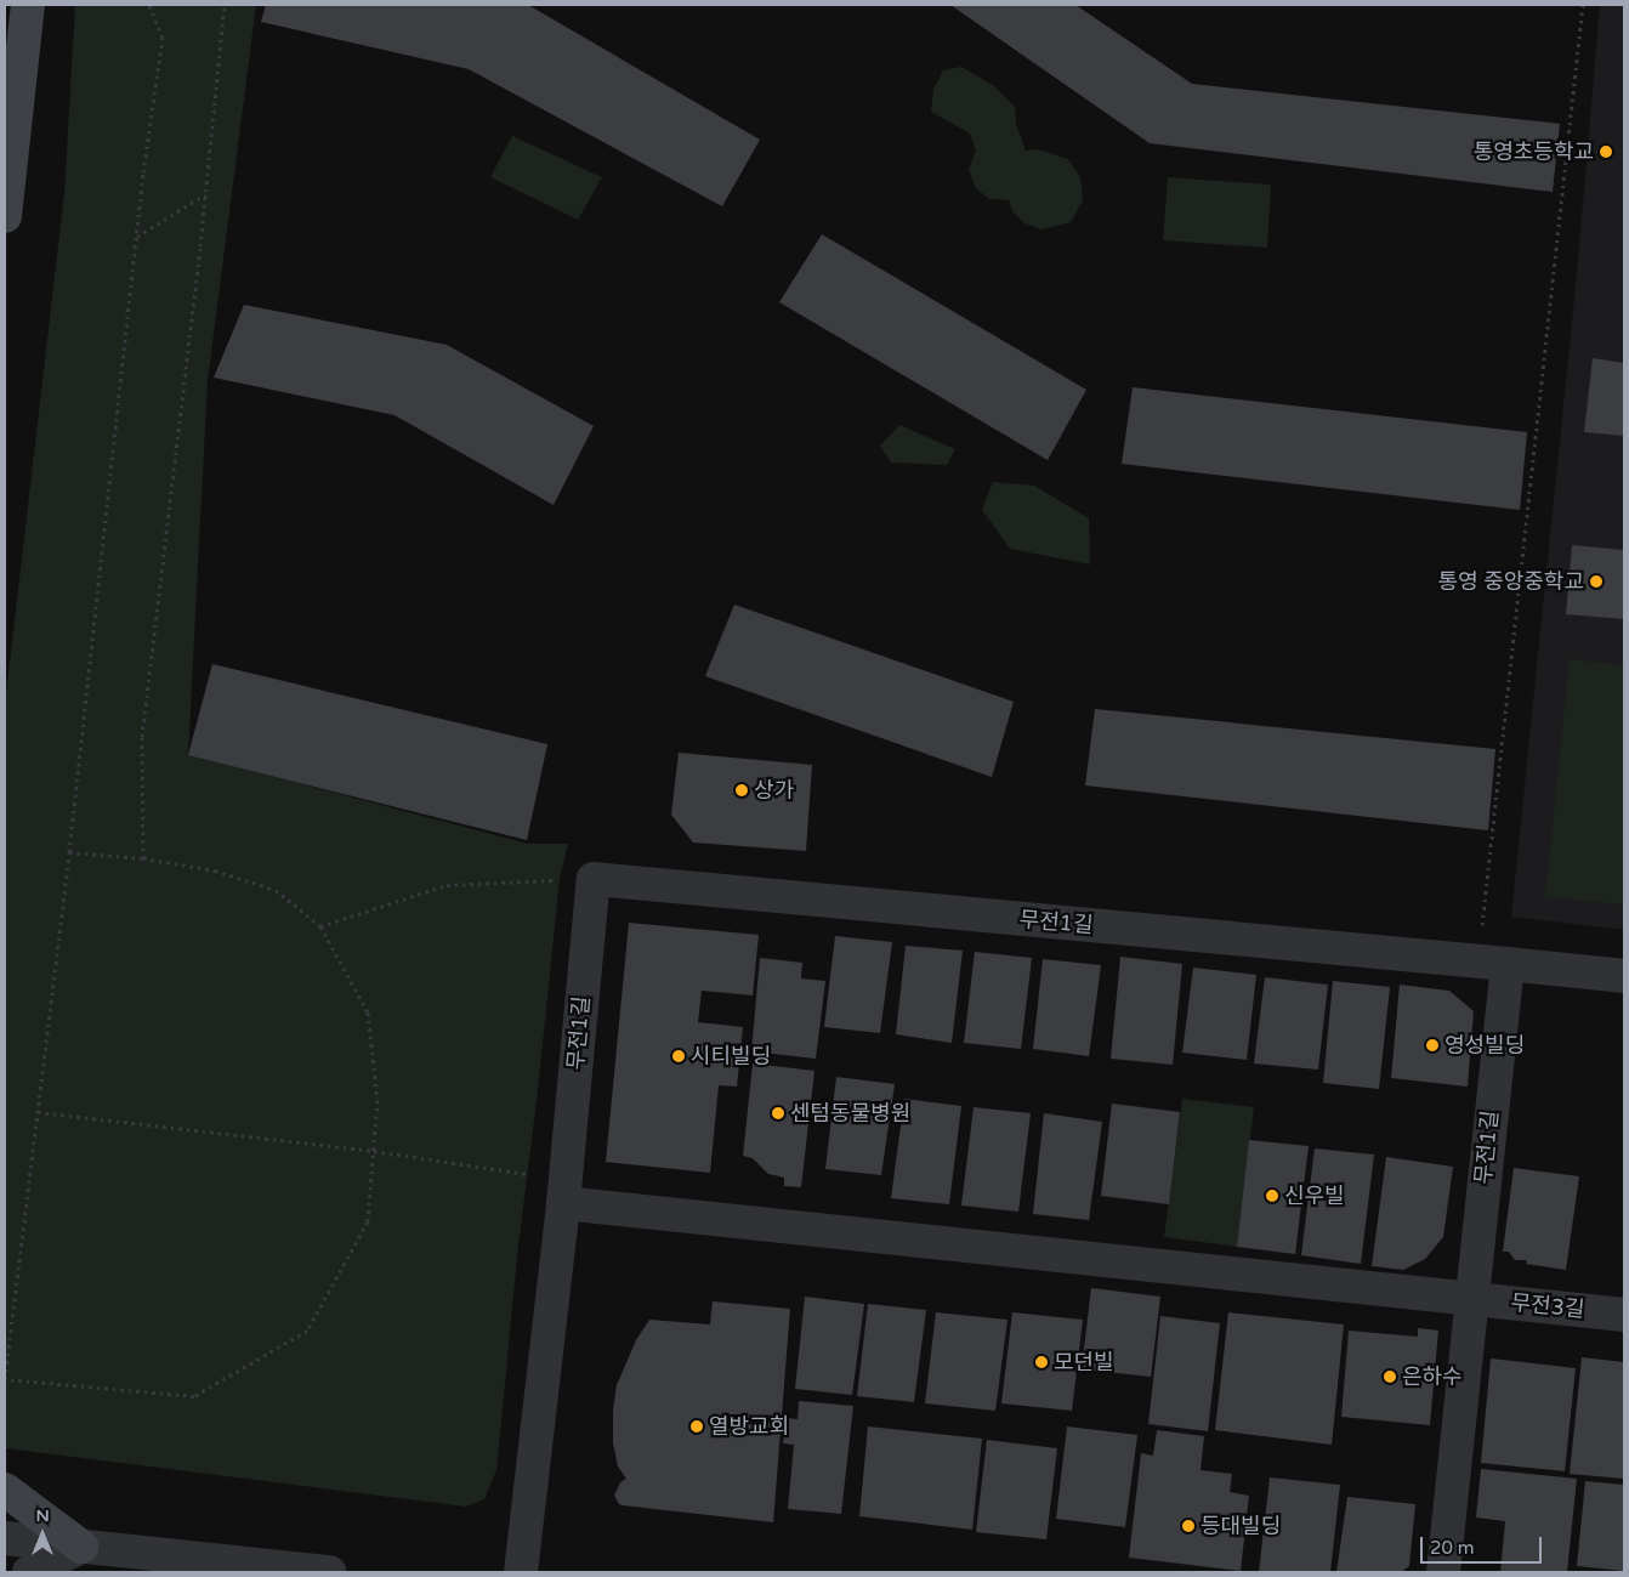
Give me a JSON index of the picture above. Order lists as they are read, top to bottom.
{
  "streets": {
    "street": ["무전1길", "무전3길"]
  },
  "crossings": [
    ["무전1길", "무전3길"]
  ],
  "places": [
    "통영초등학교",
    "통영 중앙중학교",
    "상가",
    "영성빌딩",
    "시티빌딩",
    "센텀동물병원",
    "신우빌",
    "모던빌",
    "은하수",
    "열방교회",
    "등대빌딩"
  ],
  "scale_bar": "20 m",
  "north": "top"
}
